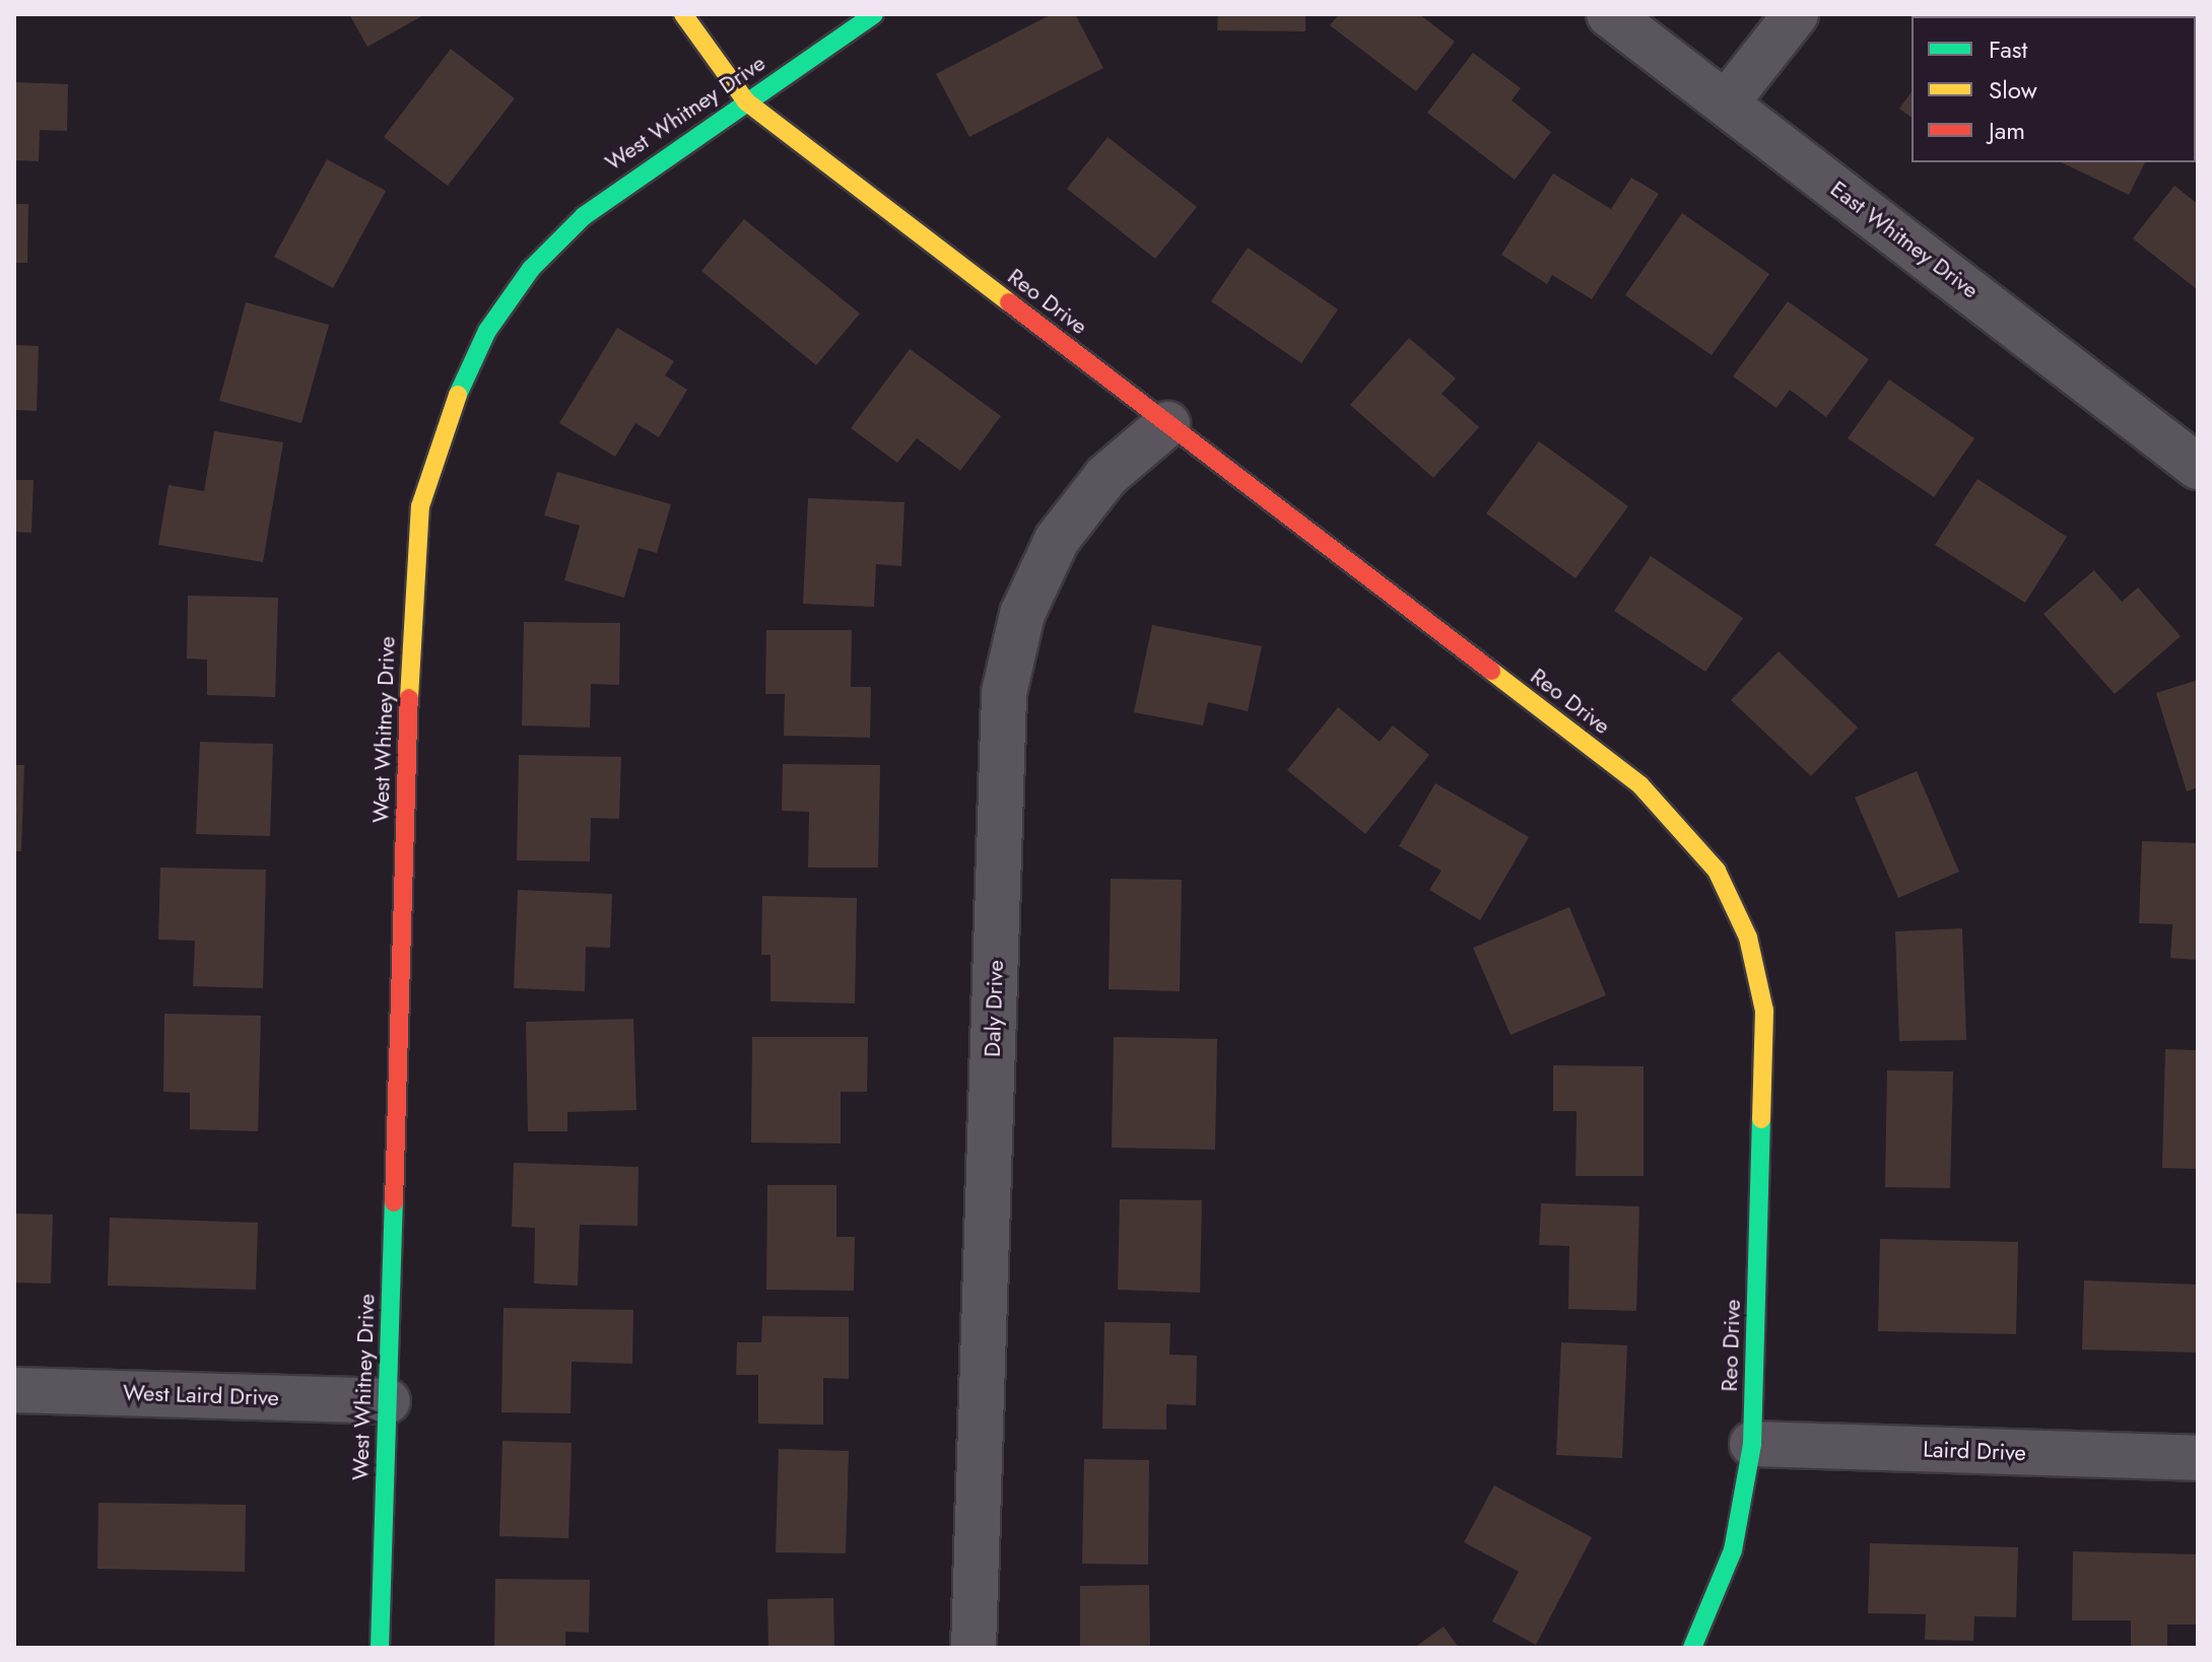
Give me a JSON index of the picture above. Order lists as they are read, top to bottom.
{
  "streets": {
    "street": [
      "West Whitney Drive",
      "East Whitney Drive",
      "Reo Drive",
      "Daly Drive",
      "West Laird Drive",
      "Laird Drive"
    ]
  },
  "crossings": [
    ["West Whitney Drive", "Reo Drive"],
    ["West Whitney Drive", "West Laird Drive"],
    ["Reo Drive", "Daly Drive"],
    ["Reo Drive", "Laird Drive"]
  ],
  "legend": ["Fast", "Slow", "Jam"]
}
